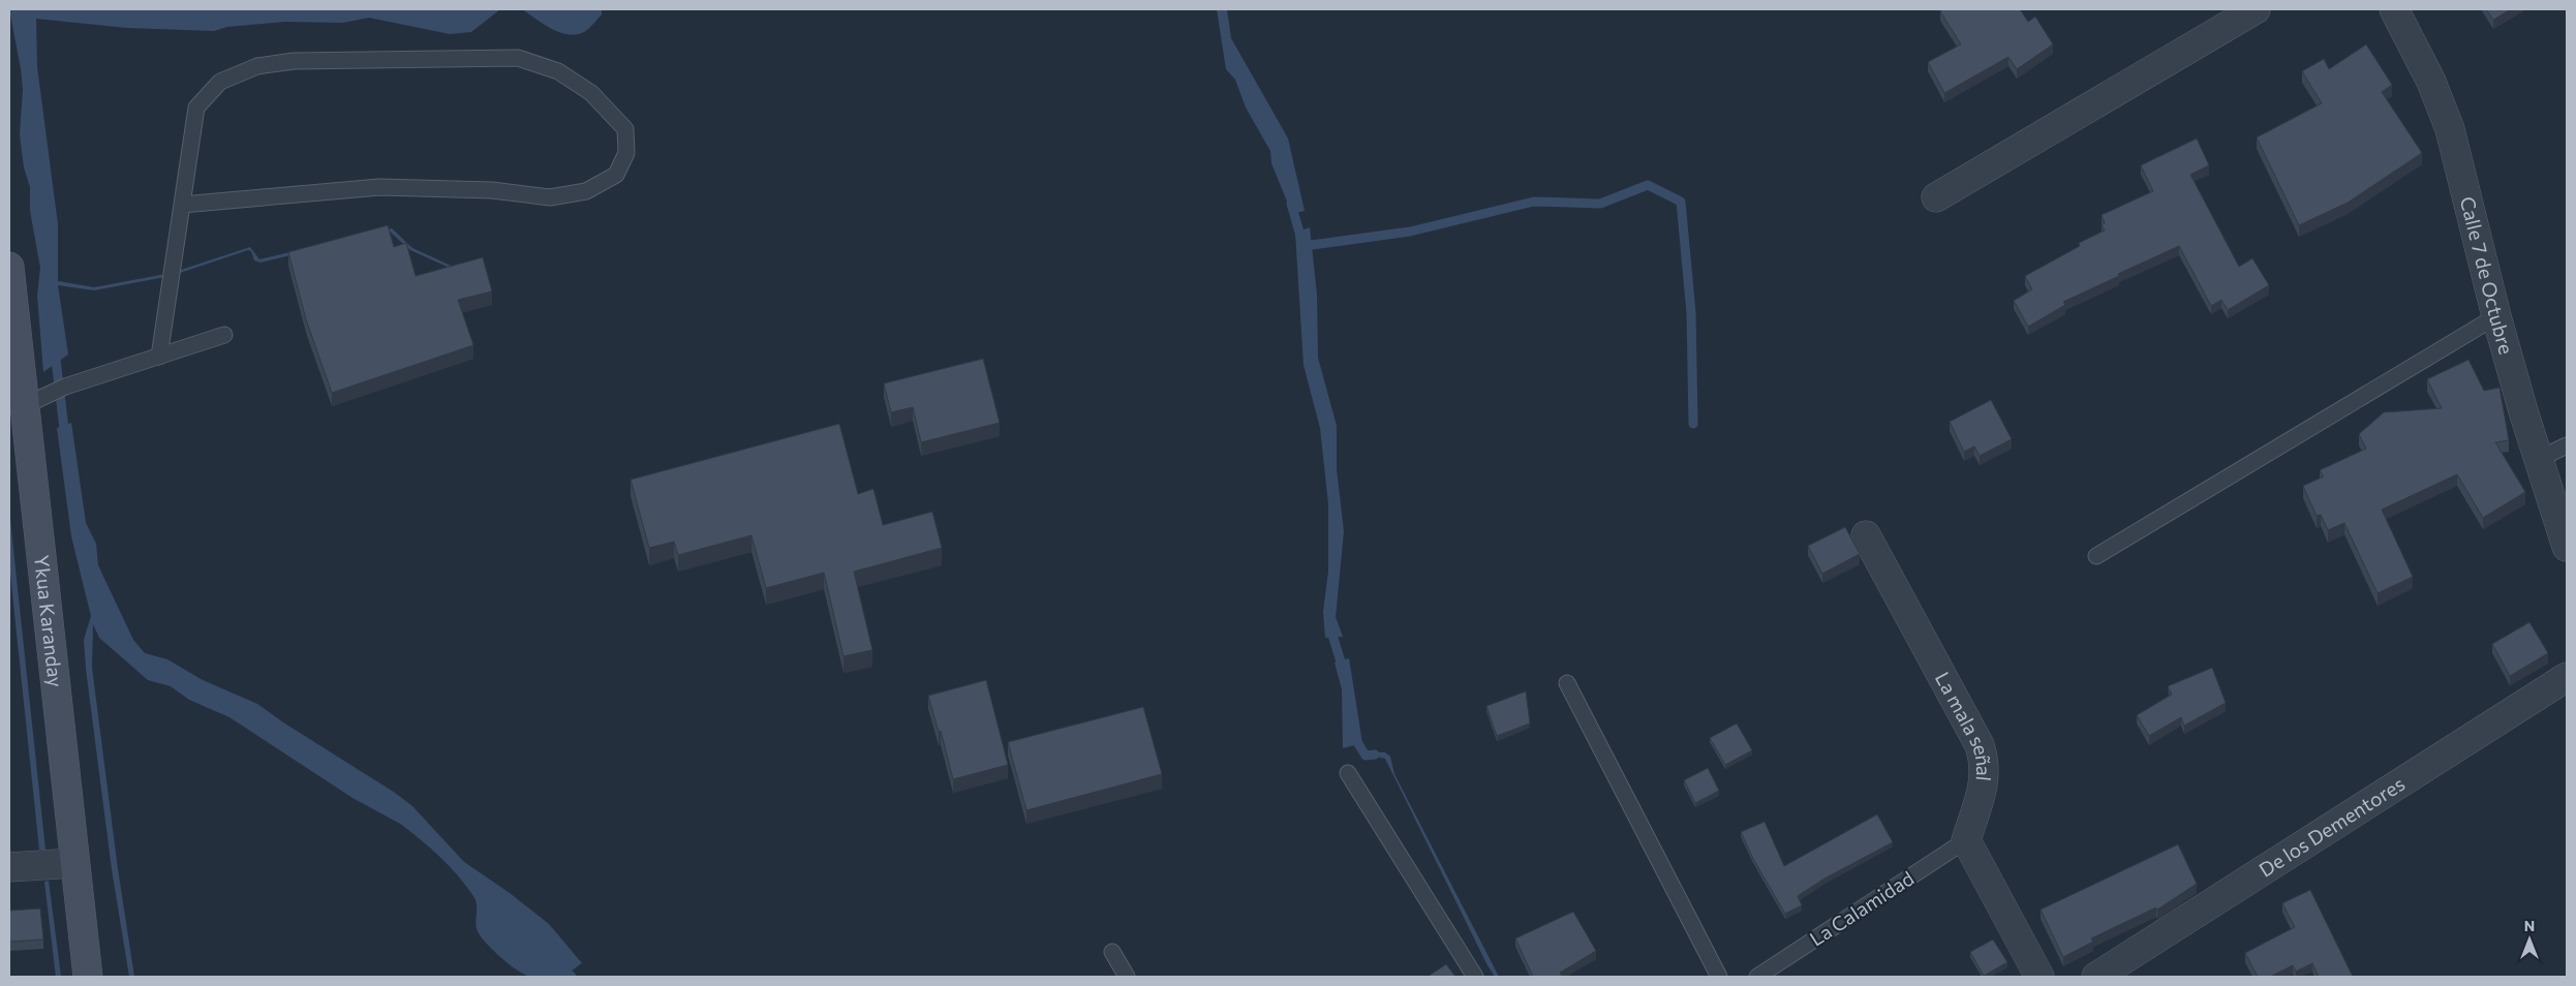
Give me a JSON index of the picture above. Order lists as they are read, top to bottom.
{
  "streets": {
    "street": [
      "Calle 7 de Octubre",
      "Ykua Karanday",
      "La mala señal",
      "De los Dementores"
    ],
    "lane": ["La Calamidad"]
  },
  "crossings": [
    ["La mala señal", "La Calamidad"]
  ],
  "north": "top"
}
